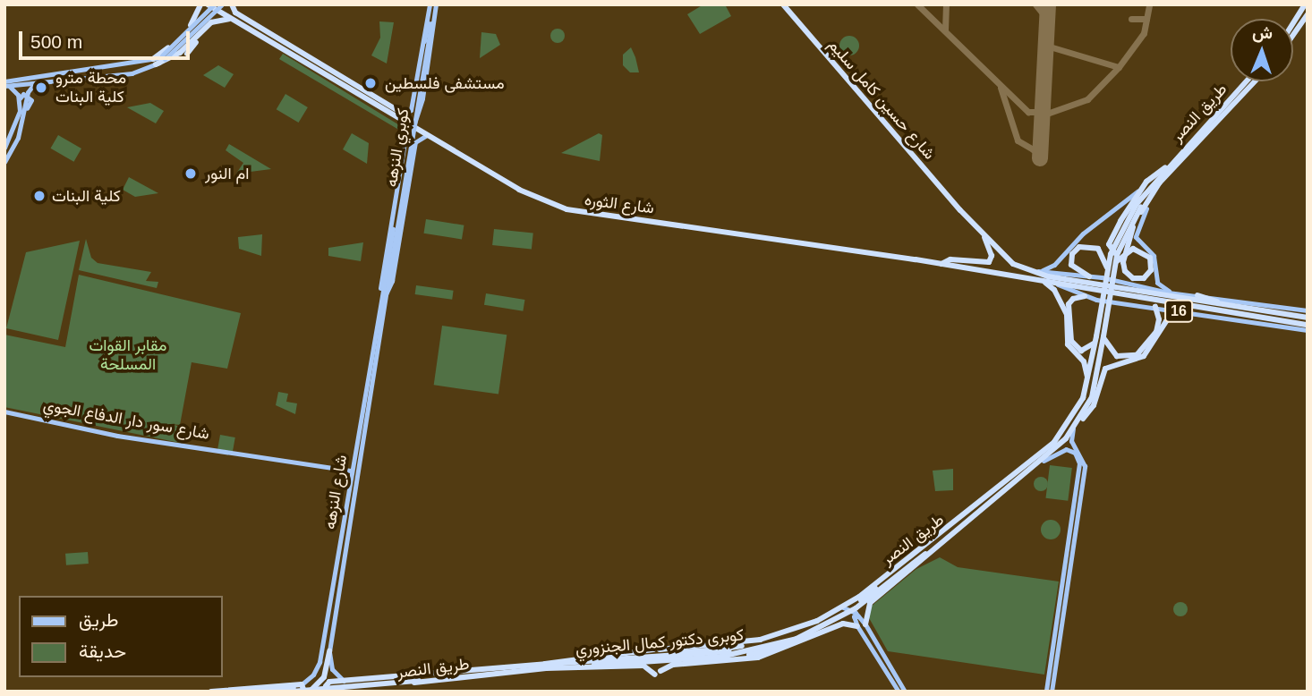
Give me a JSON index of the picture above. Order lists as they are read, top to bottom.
{
  "streets": {
    "highway": [
      "شارع حسين كامل سليم",
      "طريق النصر",
      "شارع الثوره",
      "16",
      "كوبرى دكتور كمال الجنزوري"
    ],
    "main road": ["كوبري النزهه", "شارع سور دار الدفاع الجوي", "شارع النزهه"]
  },
  "crossings": [
    ["طريق النصر", "شارع النزهه"],
    ["طريق النصر", "كوبرى دكتور كمال الجنزوري"],
    ["كوبري النزهه", "شارع النزهه"],
    ["شارع الثوره", "16"],
    ["شارع الثوره", "شارع النزهه"],
    ["شارع سور دار الدفاع الجوي", "شارع النزهه"]
  ],
  "parks": ["مقابر القوات المسلحة"],
  "places": [
    "مستشفى فلسطين",
    "محطة مترو كلية البنات",
    "ام النور",
    "كلية البنات"
  ],
  "legend": ["طريق", "حديقة"],
  "scale_bar": "500 m",
  "north": "top"
}
